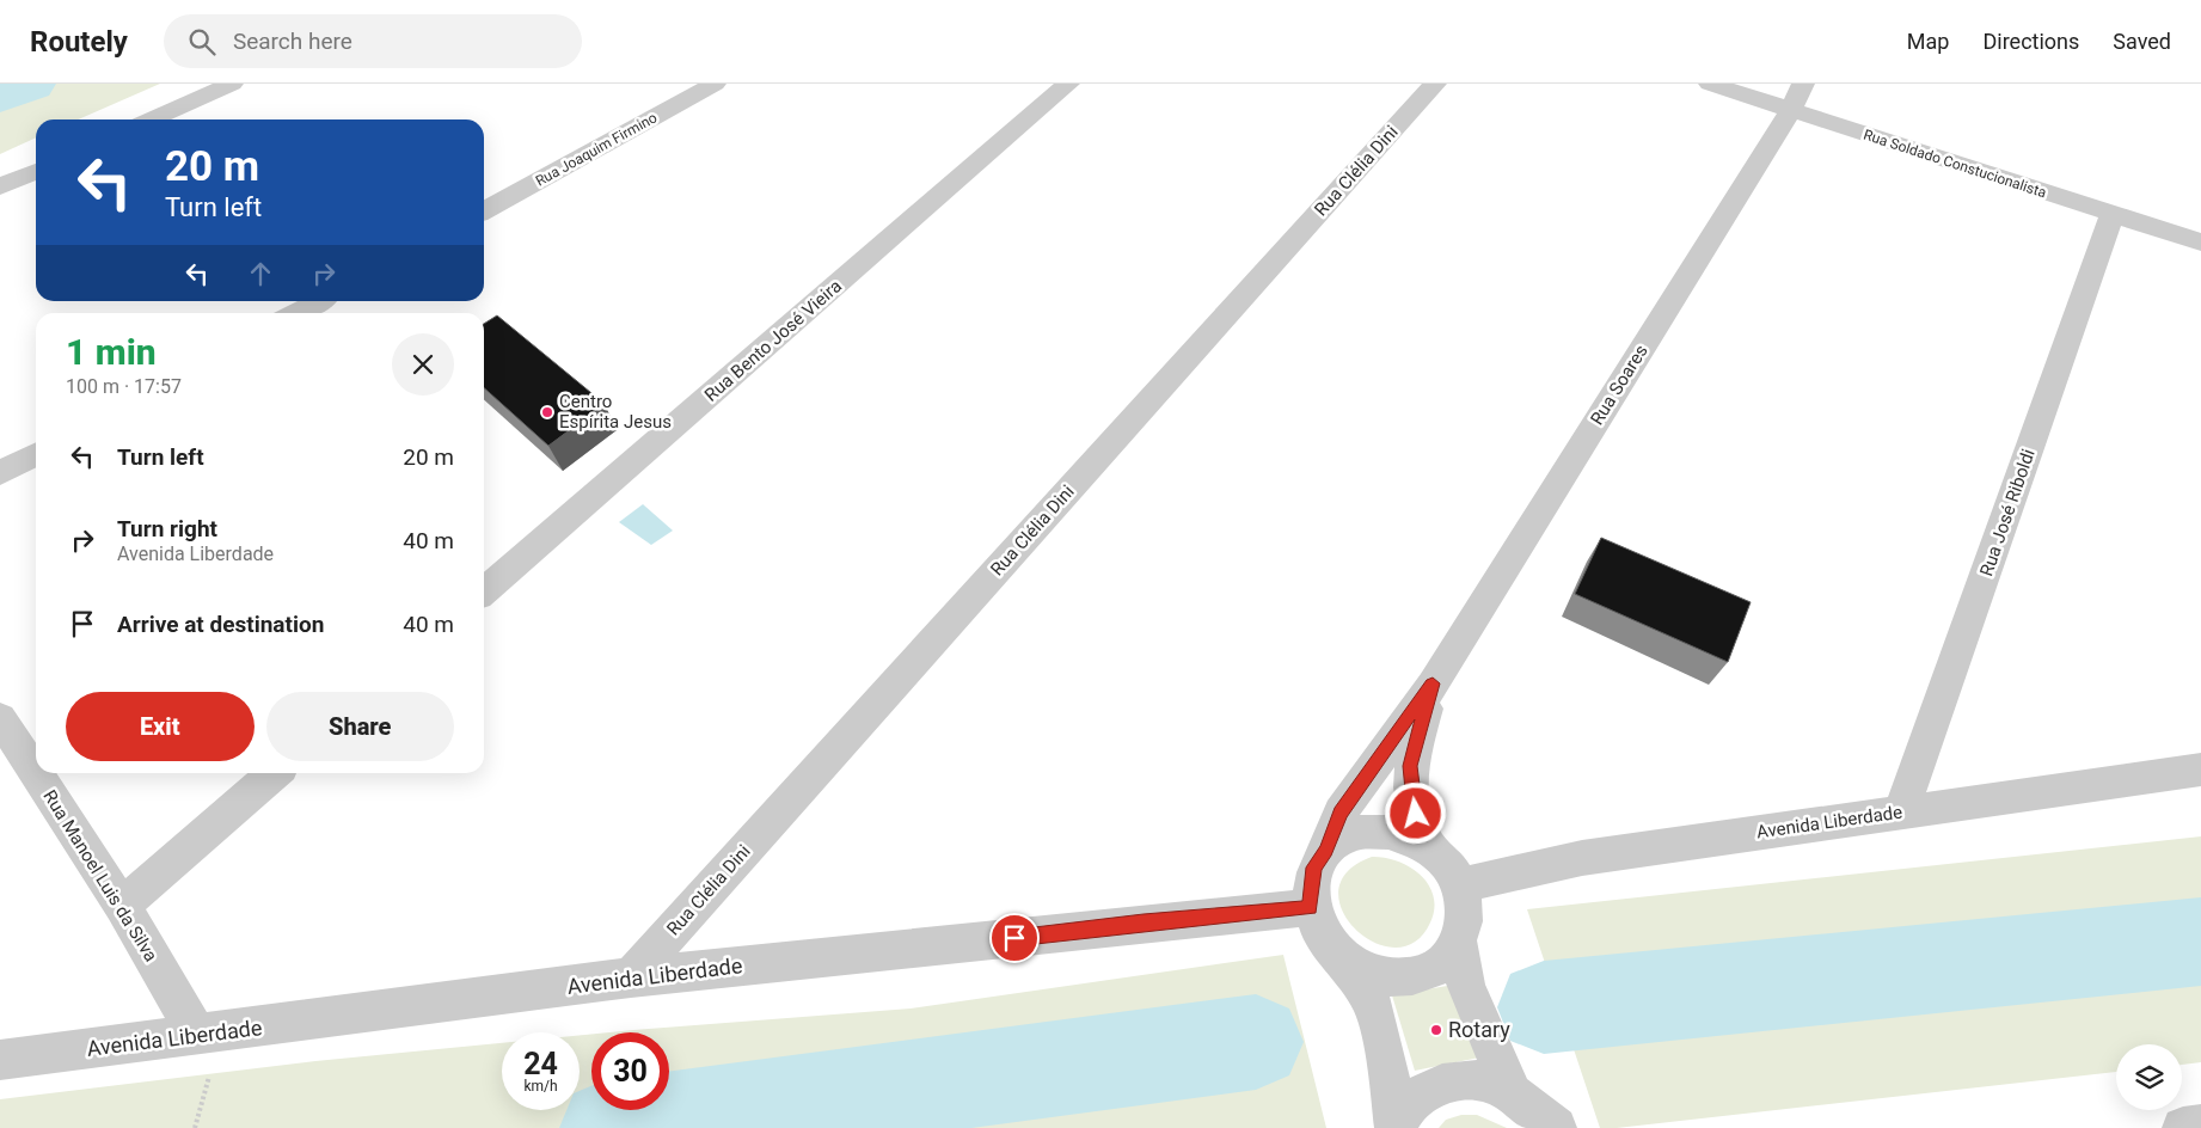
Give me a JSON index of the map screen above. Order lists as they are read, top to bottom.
{
  "streets": {
    "street": [
      "Rua Joaquim Firmino",
      "Rua Soldado Constucionalista",
      "Rua Clélia Dini",
      "Rua Bento José Vieira",
      "Rua Soares",
      "Rua José Riboldi",
      "Avenida Liberdade",
      "Rua Manoel Luis da Silva"
    ]
  },
  "crossings": [
    ["Rua Soldado Constucionalista", "Rua Soares"],
    ["Rua Soldado Constucionalista", "Rua José Riboldi"],
    ["Rua Clélia Dini", "Avenida Liberdade"],
    ["Rua José Riboldi", "Avenida Liberdade"],
    ["Avenida Liberdade", "Rua Manoel Luis da Silva"]
  ],
  "places": ["Centro Espírita Jesus", "Rotary"],
  "page": {
    "header": "Routely",
    "search": "Search here",
    "nav": ["Map", "Directions", "Saved"],
    "turn": ["20 m", "Turn left"],
    "heading": ["1 min", "100 m · 17:57"],
    "list": [
      {
        "name": "Turn left",
        "value": "20 m"
      },
      {
        "name": "Turn right",
        "note": "Avenida Liberdade",
        "value": "40 m"
      },
      {
        "name": "Arrive at destination",
        "value": "40 m"
      }
    ],
    "buttons": ["Exit", "Share"],
    "speed": "24 km/h",
    "limit": "30"
  }
}
